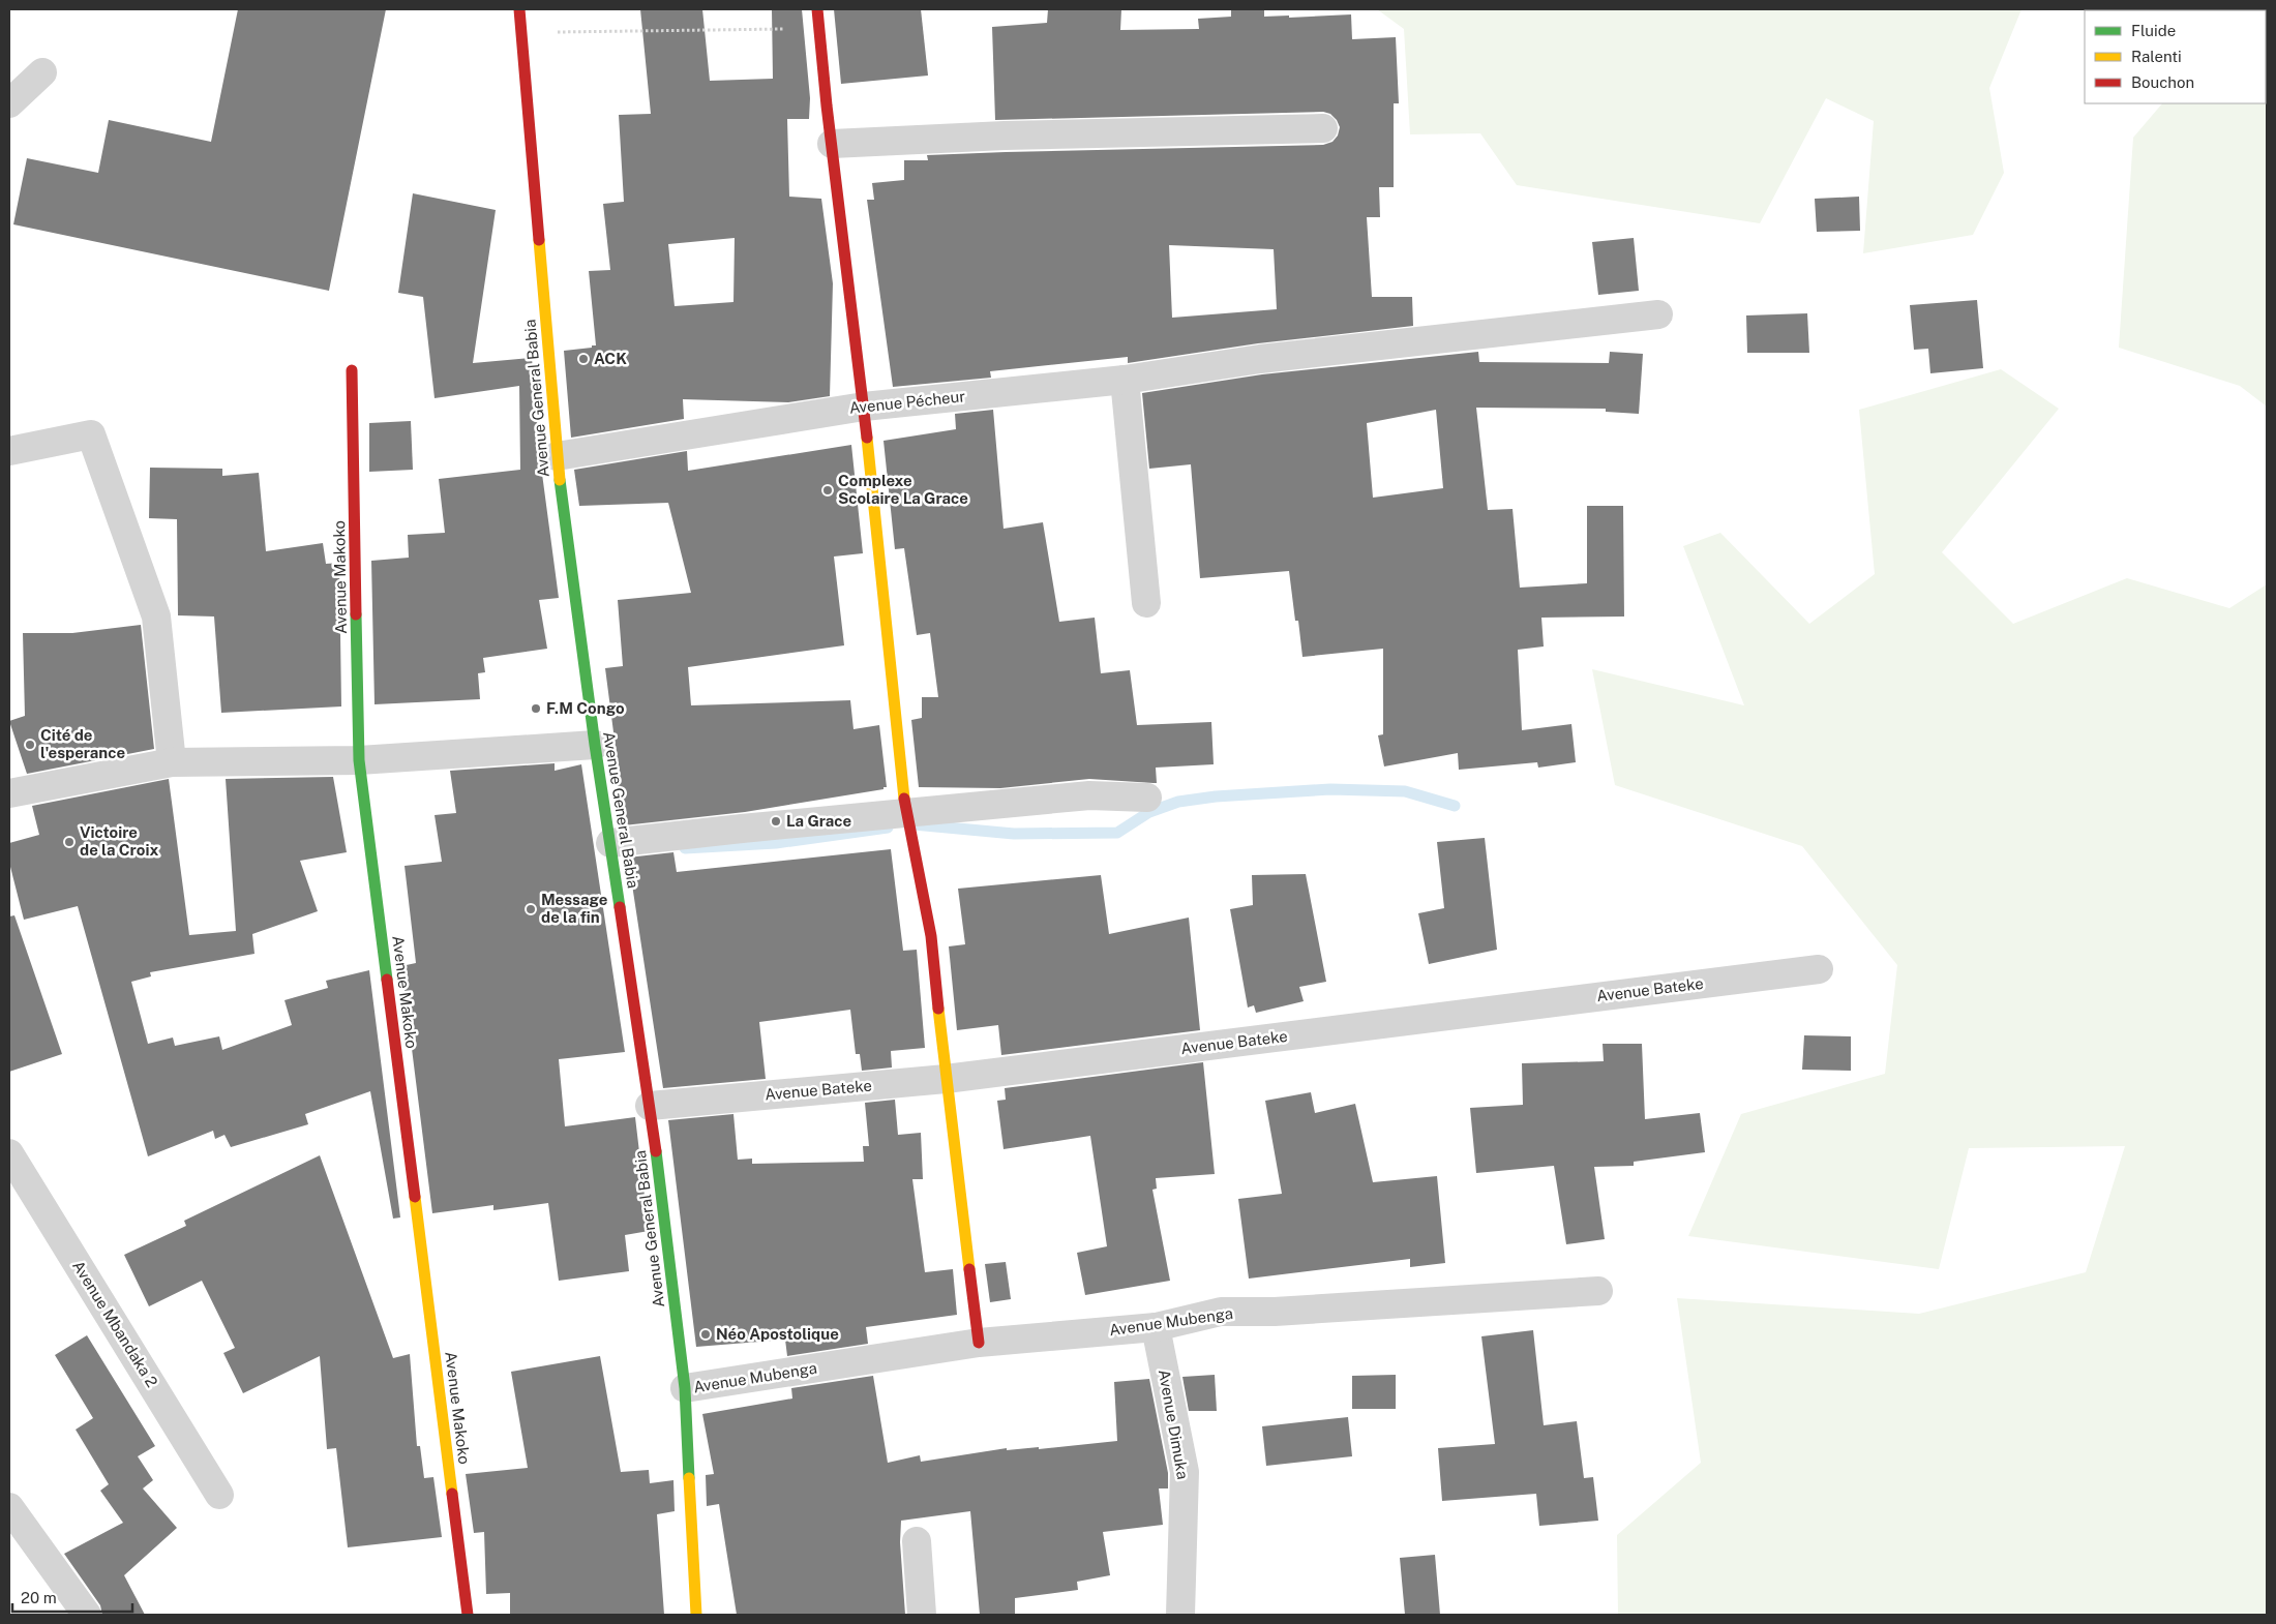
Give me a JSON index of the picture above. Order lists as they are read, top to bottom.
{
  "streets": {
    "street": [
      "Avenue General Babia",
      "Avenue Pécheur",
      "Avenue Makoko",
      "Avenue Bateke",
      "Avenue Mubenga",
      "Avenue Mbandaka 2",
      "Avenue Dimuka"
    ]
  },
  "crossings": [
    ["Avenue General Babia", "Avenue Pécheur"],
    ["Avenue General Babia", "Avenue Bateke"],
    ["Avenue General Babia", "Avenue Mubenga"],
    ["Avenue Mubenga", "Avenue Dimuka"]
  ],
  "places": [
    "ACK",
    "Complexe Scolaire La Grace",
    "F.M Congo",
    "Cité de l'esperance",
    "La Grace",
    "Victoire de la Croix",
    "Message de la fin",
    "Néo Apostolique"
  ],
  "legend": ["Fluide", "Ralenti", "Bouchon"],
  "scale_bar": "20 m"
}
